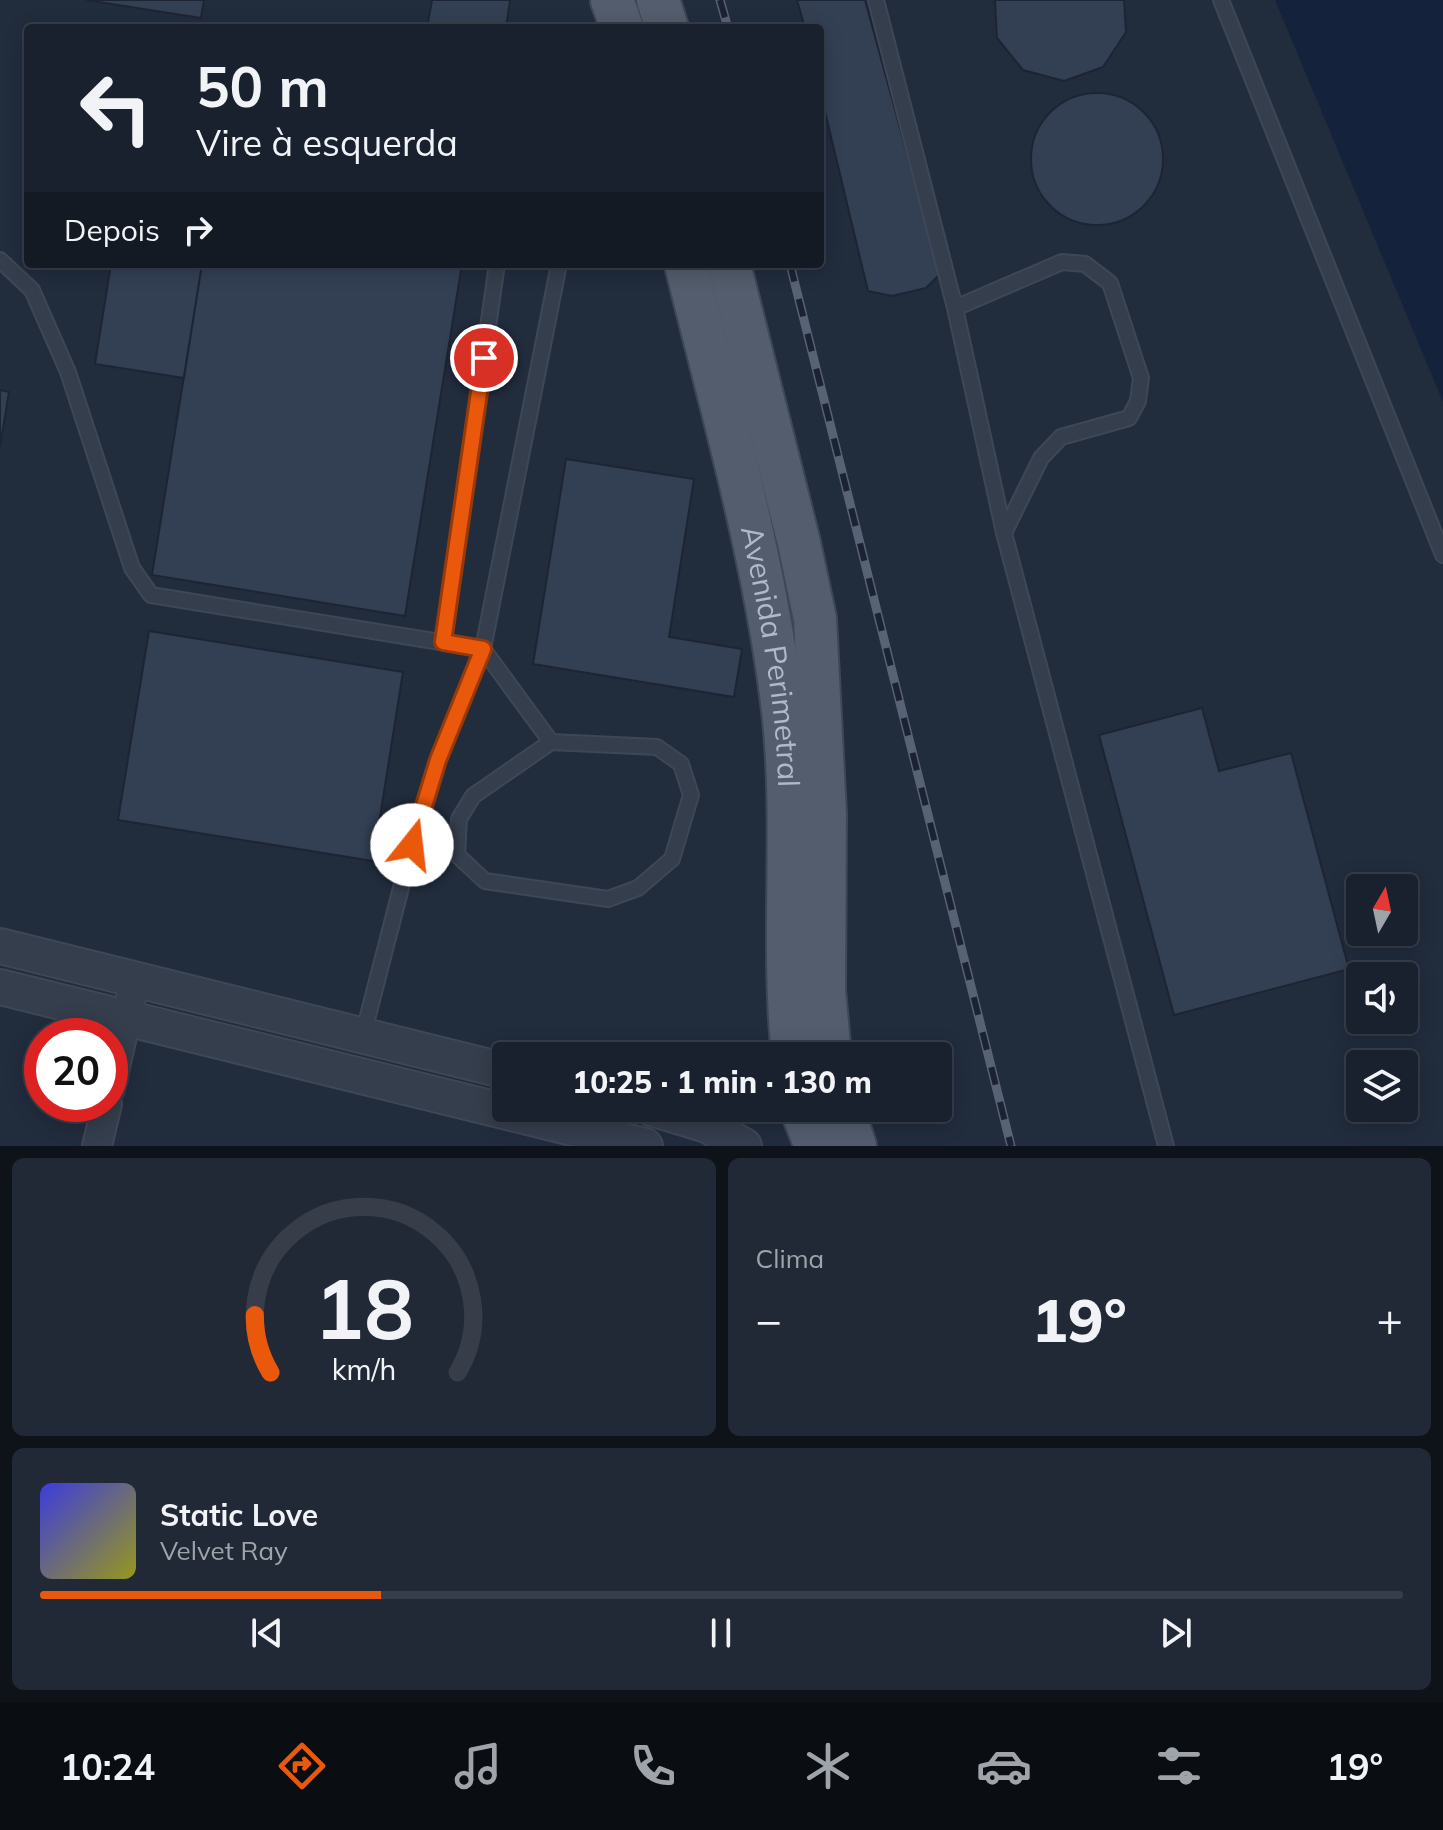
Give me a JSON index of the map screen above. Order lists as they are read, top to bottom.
{
  "streets": {
    "main road": ["Avenida Perimetral"]
  },
  "north": "top",
  "page": {
    "turn": ["50 m", "Vire à esquerda"],
    "then": "Depois",
    "limit": "20",
    "trip": "10:25 · 1 min · 130 m",
    "tile": "Clima",
    "heat": ["−", "19°", "+"],
    "song": ["Static Love", "Velvet Ray"],
    "tabs": ["10:24", "19°"],
    "gauge": ["18", "km/h"]
  }
}
